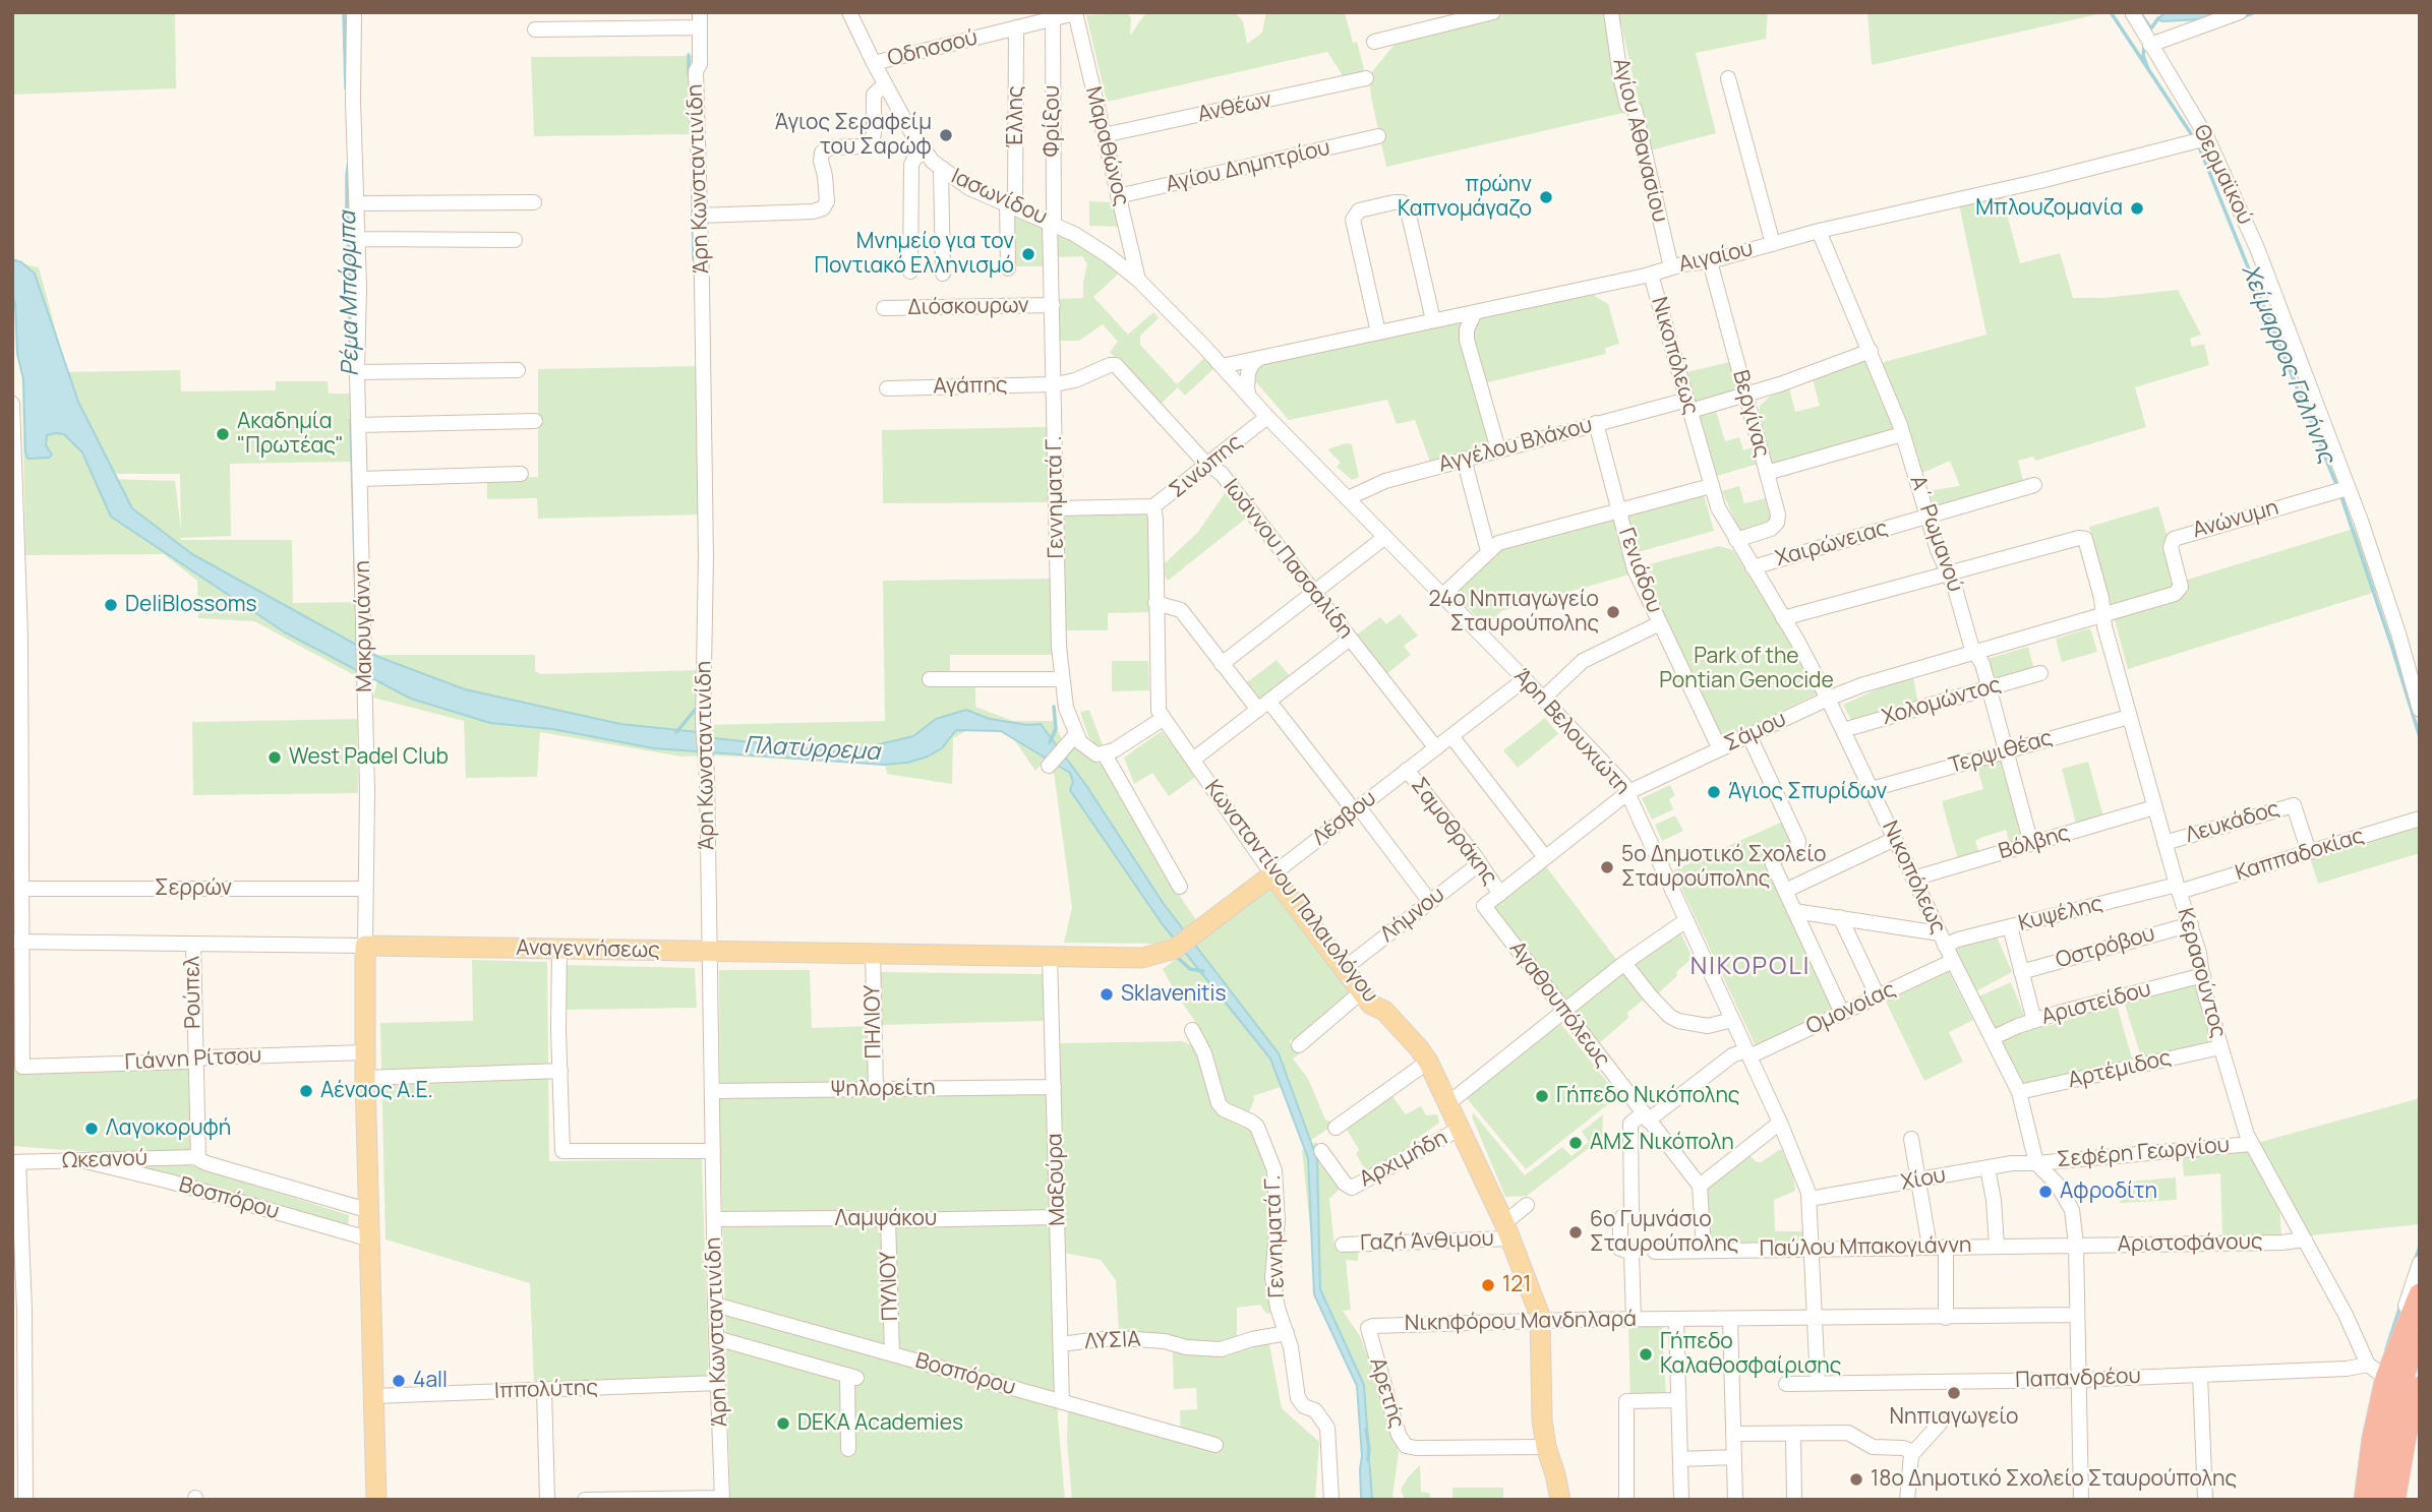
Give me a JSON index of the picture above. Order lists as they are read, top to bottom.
{
  "streets": {
    "main road": [
      "Μακρυγιάννη",
      "Λέσβου",
      "Κωνσταντίνου Παλαιολόγου",
      "Αναγεννήσεως"
    ],
    "street": [
      "Οδησσού",
      "Ανθέων",
      "Έλλης",
      "Φρίξου",
      "Αγίου Αθανασίου",
      "Μαραθώνος",
      "Αγίου Δημητρίου",
      "Θερμαϊκού",
      "Άρη Κωνσταντινίδη",
      "Ιασωνίδου",
      "Αιγαίου",
      "Διόσκουρων",
      "Νικοπόλεως",
      "Αγάπης",
      "Βεργίνας",
      "Αγγέλου Βλάχου",
      "Σινώπης",
      "Γεννηματά Γ.",
      "Ανώνυμη",
      "Α΄ Ρωμανού",
      "Χαιρώνειας",
      "Ιωάννου Πασσαλίδη",
      "Γενιάδου",
      "Χολομώντος",
      "Άρη Βελουχιώτη",
      "Σάμου",
      "Τερψιθέας",
      "Λευκάδος",
      "Σαμοθράκης",
      "Βόλβης",
      "Καππαδοκίας",
      "Σερρών",
      "Κυψέλης",
      "Λήμνου",
      "Οστρόβου",
      "Κερασούντος",
      "Ρούπελ",
      "Αριστείδου",
      "Αγαθουπόλεως",
      "Ομονοίας",
      "ΠΗΛΙΟΥ",
      "Γιάννη Ρίτσου",
      "Αρτέμιδος",
      "Ψηλορείτη",
      "Σεφέρη Γεωργίου",
      "Αρχιμήδη",
      "Ωκεανού",
      "Μαξούρα",
      "Χίου",
      "Βοσπόρου",
      "Λαμψάκου",
      "Γαζή Άνθιμου",
      "Αριστοφάνoυς",
      "Παύλου Μπακογιάννη",
      "ΠΥΛΙΟΥ",
      "Νικηφόρου Μανδηλαρά",
      "ΛΥΣΙΑ",
      "Παπανδρέου",
      "Ιππολύτης",
      "Αρετής"
    ]
  },
  "crossings": [
    ["Οδησσού", "Έλλης"],
    ["Οδησσού", "Φρίξου"],
    ["Οδησσού", "Μαραθώνος"],
    ["Οδησσού", "Ιασωνίδου"],
    ["Ανθέων", "Μαραθώνος"],
    ["Έλλης", "Ιασωνίδου"],
    ["Φρίξου", "Ιασωνίδου"],
    ["Φρίξου", "Γεννηματά Γ."],
    ["Αγίου Αθανασίου", "Αιγαίου"],
    ["Μαραθώνος", "Αγίου Δημητρίου"],
    ["Μαραθώνος", "Ιασωνίδου"],
    ["Μαραθώνος", "Άρη Βελουχιώτη"],
    ["Θερμαϊκού", "Αιγαίου"],
    ["Θερμαϊκού", "Ανώνυμη"],
    ["Άρη Κωνσταντινίδη", "Αναγεννήσεως"],
    ["Άρη Κωνσταντινίδη", "Ψηλορείτη"],
    ["Άρη Κωνσταντινίδη", "Βοσπόρου"],
    ["Άρη Κωνσταντινίδη", "Λαμψάκου"],
    ["Άρη Κωνσταντινίδη", "Ιππολύτης"],
    ["Ιασωνίδου", "Γεννηματά Γ."],
    ["Ιασωνίδου", "Άρη Βελουχιώτη"],
    ["Αιγαίου", "Νικοπόλεως"],
    ["Αιγαίου", "Βεργίνας"],
    ["Αιγαίου", "Α΄ Ρωμανού"],
    ["Αιγαίου", "Άρη Βελουχιώτη"],
    ["Διόσκουρων", "Γεννηματά Γ."],
    ["Νικοπόλεως", "Βεργίνας"],
    ["Νικοπόλεως", "Αγγέλου Βλάχου"],
    ["Νικοπόλεως", "Χαιρώνειας"],
    ["Νικοπόλεως", "Χολομώντος"],
    ["Νικοπόλεως", "Σάμου"],
    ["Νικοπόλεως", "Τερψιθέας"],
    ["Νικοπόλεως", "Βόλβης"],
    ["Νικοπόλεως", "Κυψέλης"],
    ["Νικοπόλεως", "Αριστείδου"],
    ["Νικοπόλεως", "Ομονοίας"],
    ["Νικοπόλεως", "Αρτέμιδος"],
    ["Νικοπόλεως", "Σεφέρη Γεωργίου"],
    ["Νικοπόλεως", "Χίου"],
    ["Νικοπόλεως", "Αριστοφάνoυς"],
    ["Νικοπόλεως", "Παύλου Μπακογιάννη"],
    ["Νικοπόλεως", "Νικηφόρου Μανδηλαρά"],
    ["Νικοπόλεως", "Παπανδρέου"],
    ["Αγάπης", "Γεννηματά Γ."],
    ["Αγάπης", "Ιωάννου Πασσαλίδη"],
    ["Βεργίνας", "Αγγέλου Βλάχου"],
    ["Αγγέλου Βλάχου", "Γενιάδου"],
    ["Αγγέλου Βλάχου", "Άρη Βελουχιώτη"],
    ["Σινώπης", "Γεννηματά Γ."],
    ["Σινώπης", "Ιωάννου Πασσαλίδη"],
    ["Σινώπης", "Άρη Βελουχιώτη"],
    ["Σινώπης", "Κωνσταντίνου Παλαιολόγου"],
    ["Γεννηματά Γ.", "Ιωάννου Πασσαλίδη"],
    ["Γεννηματά Γ.", "ΛΥΣΙΑ"],
    ["Ανώνυμη", "Σάμου"],
    ["Ανώνυμη", "Κερασούντος"],
    ["Α΄ Ρωμανού", "Χαιρώνειας"],
    ["Α΄ Ρωμανού", "Χολομώντος"],
    ["Α΄ Ρωμανού", "Σάμου"],
    ["Α΄ Ρωμανού", "Τερψιθέας"],
    ["Α΄ Ρωμανού", "Βόλβης"],
    ["Α΄ Ρωμανού", "Κερασούντος"],
    ["Ιωάννου Πασσαλίδη", "Λέσβου"],
    ["Γενιάδου", "Σάμου"],
    ["Μακρυγιάννη", "Σερρών"],
    ["Μακρυγιάννη", "Αναγεννήσεως"],
    ["Μακρυγιάννη", "Γιάννη Ρίτσου"],
    ["Μακρυγιάννη", "Βοσπόρου"],
    ["Μακρυγιάννη", "Ιππολύτης"],
    ["Άρη Βελουχιώτη", "Σάμου"],
    ["Άρη Βελουχιώτη", "Λέσβου"],
    ["Άρη Βελουχιώτη", "Ομονοίας"],
    ["Άρη Βελουχιώτη", "Χίου"],
    ["Άρη Βελουχιώτη", "Παύλου Μπακογιάννη"],
    ["Άρη Βελουχιώτη", "Νικηφόρου Μανδηλαρά"],
    ["Άρη Βελουχιώτη", "Παπανδρέου"],
    ["Σάμου", "Σαμοθράκης"],
    ["Σάμου", "Κερασούντος"],
    ["Σάμου", "Αγαθουπόλεως"],
    ["Τερψιθέας", "Κερασούντος"],
    ["Λέσβου", "Σαμοθράκης"],
    ["Λέσβου", "Κωνσταντίνου Παλαιολόγου"],
    ["Λέσβου", "Αναγεννήσεως"],
    ["Λευκάδος", "Καππαδοκίας"],
    ["Λευκάδος", "Κερασούντος"],
    ["Σαμοθράκης", "Λήμνου"],
    ["Βόλβης", "Κερασούντος"],
    ["Καππαδοκίας", "Κυψέλης"],
    ["Καππαδοκίας", "Κερασούντος"],
    ["Κωνσταντίνου Παλαιολόγου", "Λήμνου"],
    ["Κωνσταντίνου Παλαιολόγου", "Αρχιμήδη"],
    ["Κωνσταντίνου Παλαιολόγου", "Γαζή Άνθιμου"],
    ["Κωνσταντίνου Παλαιολόγου", "Νικηφόρου Μανδηλαρά"],
    ["Κωνσταντίνου Παλαιολόγου", "Αρετής"],
    ["Κυψέλης", "Κερασούντος"],
    ["Οστρόβου", "Κερασούντος"],
    ["Αναγεννήσεως", "Ρούπελ"],
    ["Αναγεννήσεως", "ΠΗΛΙΟΥ"],
    ["Αναγεννήσεως", "Γιάννη Ρίτσου"],
    ["Αναγεννήσεως", "Μαξούρα"],
    ["Κερασούντος", "Αριστείδου"],
    ["Κερασούντος", "Αρτέμιδος"],
    ["Κερασούντος", "Σεφέρη Γεωργίου"],
    ["Κερασούντος", "Αριστοφάνoυς"],
    ["Κερασούντος", "Παπανδρέου"],
    ["Ρούπελ", "Γιάννη Ρίτσου"],
    ["Ρούπελ", "Ωκεανού"],
    ["Ρούπελ", "Βοσπόρου"],
    ["Αγαθουπόλεως", "Ομονοίας"],
    ["Ομονοίας", "Νικηφόρου Μανδηλαρά"],
    ["ΠΗΛΙΟΥ", "Ψηλορείτη"],
    ["Ψηλορείτη", "Μαξούρα"],
    ["Σεφέρη Γεωργίου", "Χίου"],
    ["Ωκεανού", "Βοσπόρου"],
    ["Μαξούρα", "Βοσπόρου"],
    ["Μαξούρα", "Λαμψάκου"],
    ["Μαξούρα", "ΛΥΣΙΑ"],
    ["Βοσπόρου", "ΠΥΛΙΟΥ"],
    ["Λαμψάκου", "ΠΥΛΙΟΥ"],
    ["Αριστοφάνoυς", "Παύλου Μπακογιάννη"],
    ["Νικηφόρου Μανδηλαρά", "Αρετής"]
  ],
  "districts": ["NIKOPOLI"],
  "water": ["Ρέμα Μπάρμπα", "Χείμαρρος Γαλήνης", "Πλατύρρεμα"],
  "parks": ["Park of the Pontian Genocide"],
  "places": [
    "Άγιος Σεραφείμ του Σαρώφ",
    "πρώην Καπνομάγαζο",
    "Μπλουζομανία",
    "Μνημείο για τον Ποντιακό Ελληνισμό",
    "Ακαδημία \"Πρωτέας\"",
    "DeliBlossoms",
    "24ο Νηπιαγωγείο Σταυρούπολης",
    "West Padel Club",
    "Άγιος Σπυρίδων",
    "5ο Δημοτικό Σχολείο Σταυρούπολης",
    "Sklavenitis",
    "Αέναος Α.Ε.",
    "Γήπεδο Νικόπολης",
    "Λαγοκορυφή",
    "ΑΜΣ Νικόπολη",
    "Αφροδίτη",
    "6ο Γυμνάσιο Σταυρούπολης",
    "121",
    "Γήπεδο Καλαθοσφαίρισης",
    "4all",
    "Νηπιαγωγείο",
    "DEKA Academies",
    "18ο Δημοτικό Σχολείο Σταυρούπολης"
  ]
}
